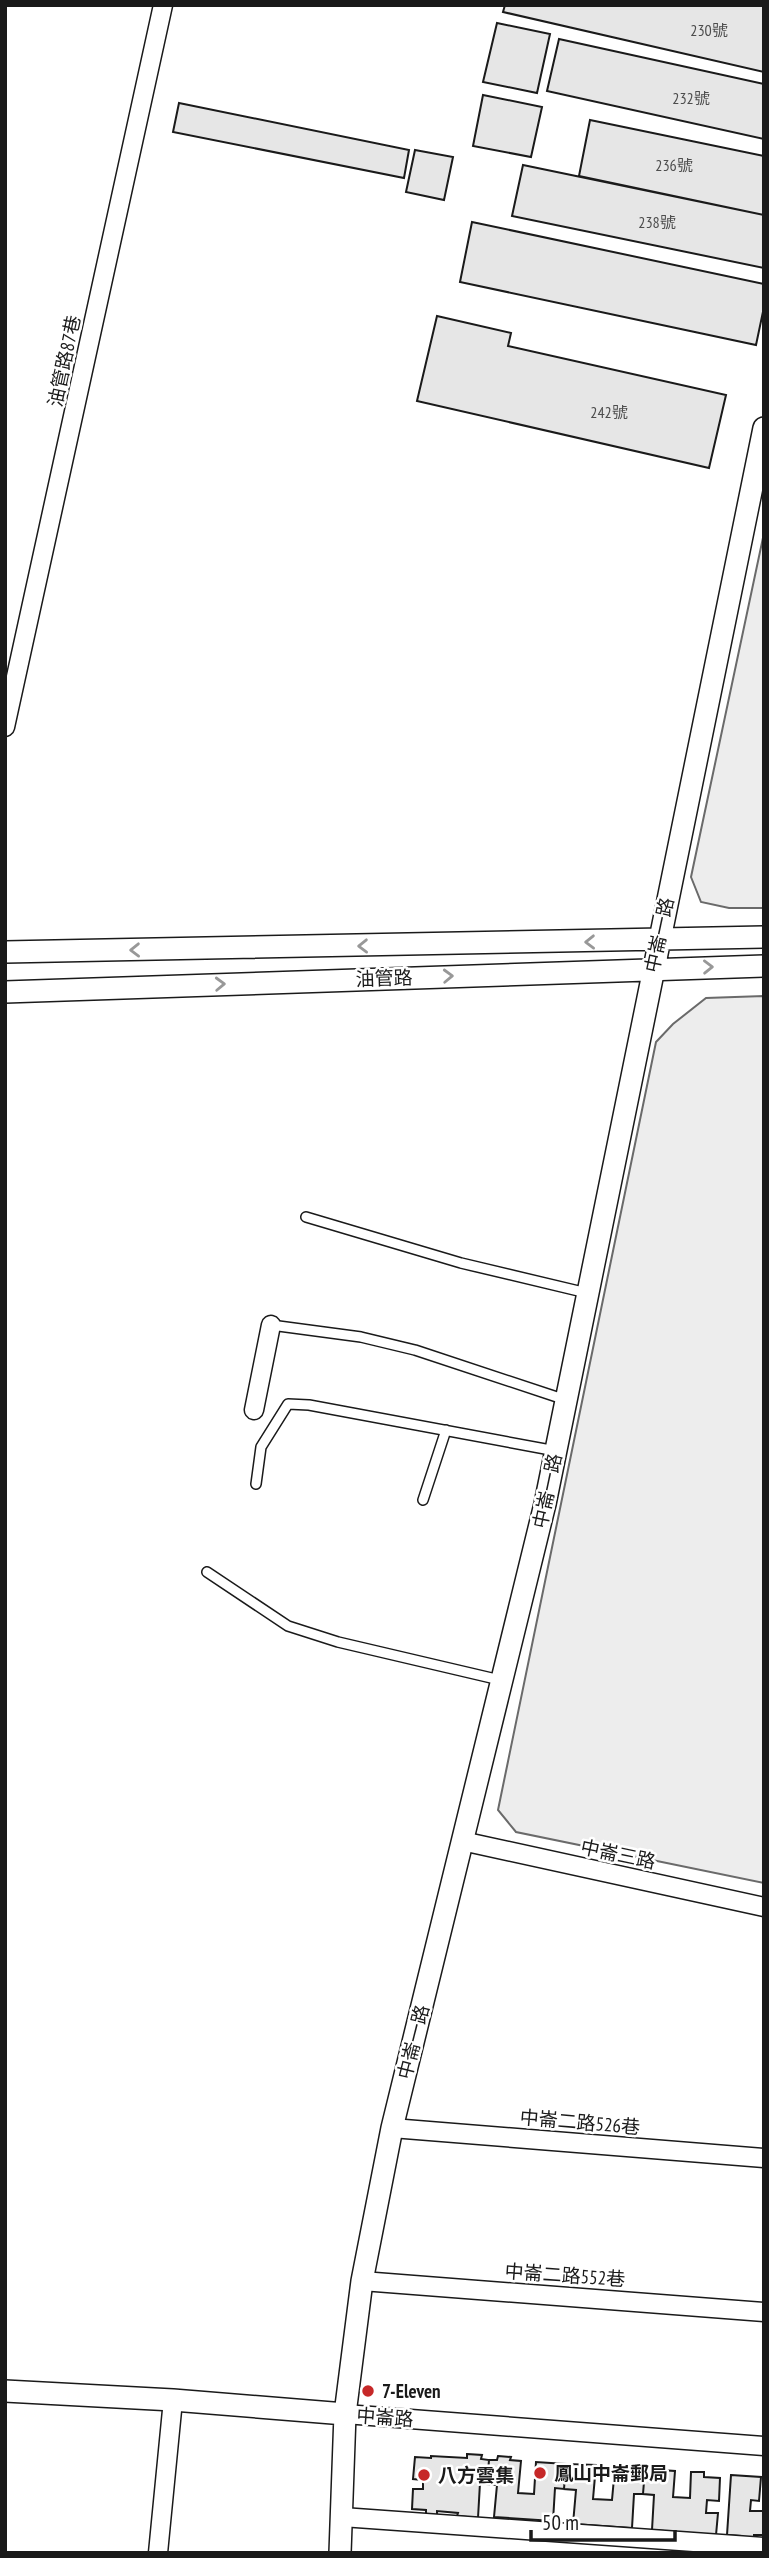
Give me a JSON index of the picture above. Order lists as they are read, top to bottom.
{
  "streets": {
    "street": [
      "油管路87巷",
      "中崙一路",
      "油管路",
      "中崙三路",
      "中崙二路526巷",
      "中崙二路552巷",
      "中崙路"
    ]
  },
  "crossings": [
    ["中崙一路", "油管路"],
    ["中崙一路", "中崙三路"],
    ["中崙一路", "中崙二路526巷"],
    ["中崙一路", "中崙二路552巷"],
    ["中崙一路", "中崙路"]
  ],
  "places": ["7-Eleven", "鳳山中崙郵局", "八方雲集"],
  "house_numbers": [
    "230號",
    "232號",
    "236號",
    "238號",
    "242號"
  ],
  "scale_bar": "50 m"
}
